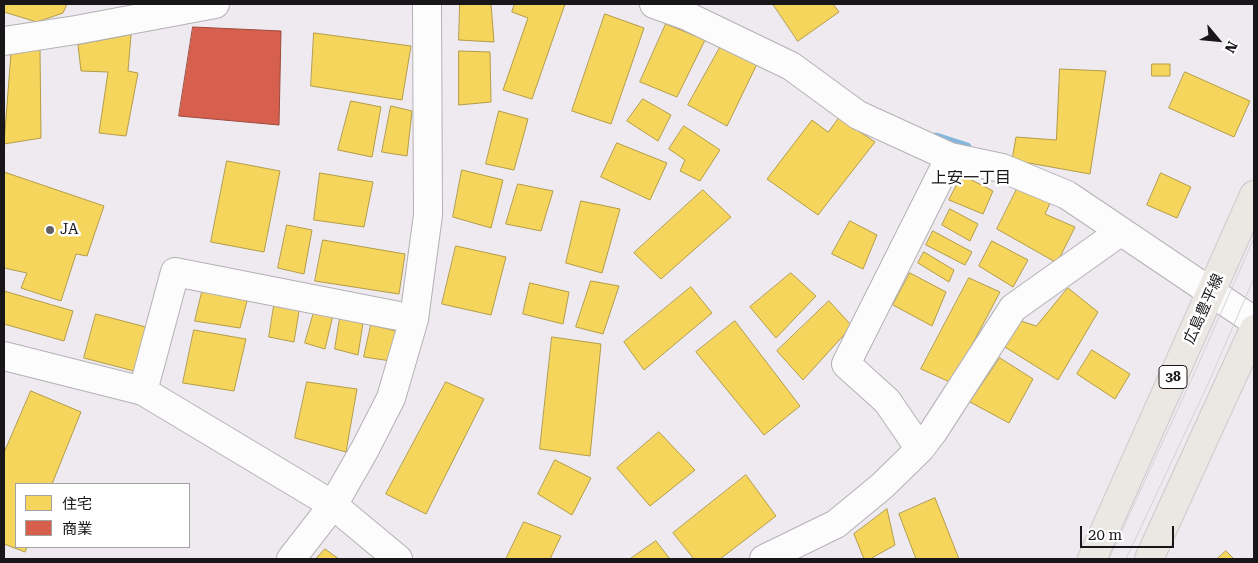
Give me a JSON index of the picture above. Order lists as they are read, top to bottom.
{
  "streets": {
    "main road": ["広島豊平線", "38"]
  },
  "districts": ["上安一丁目"],
  "places": ["JA"],
  "legend": ["住宅", "商業"],
  "scale_bar": "20 m",
  "north": "bottom right"
}
